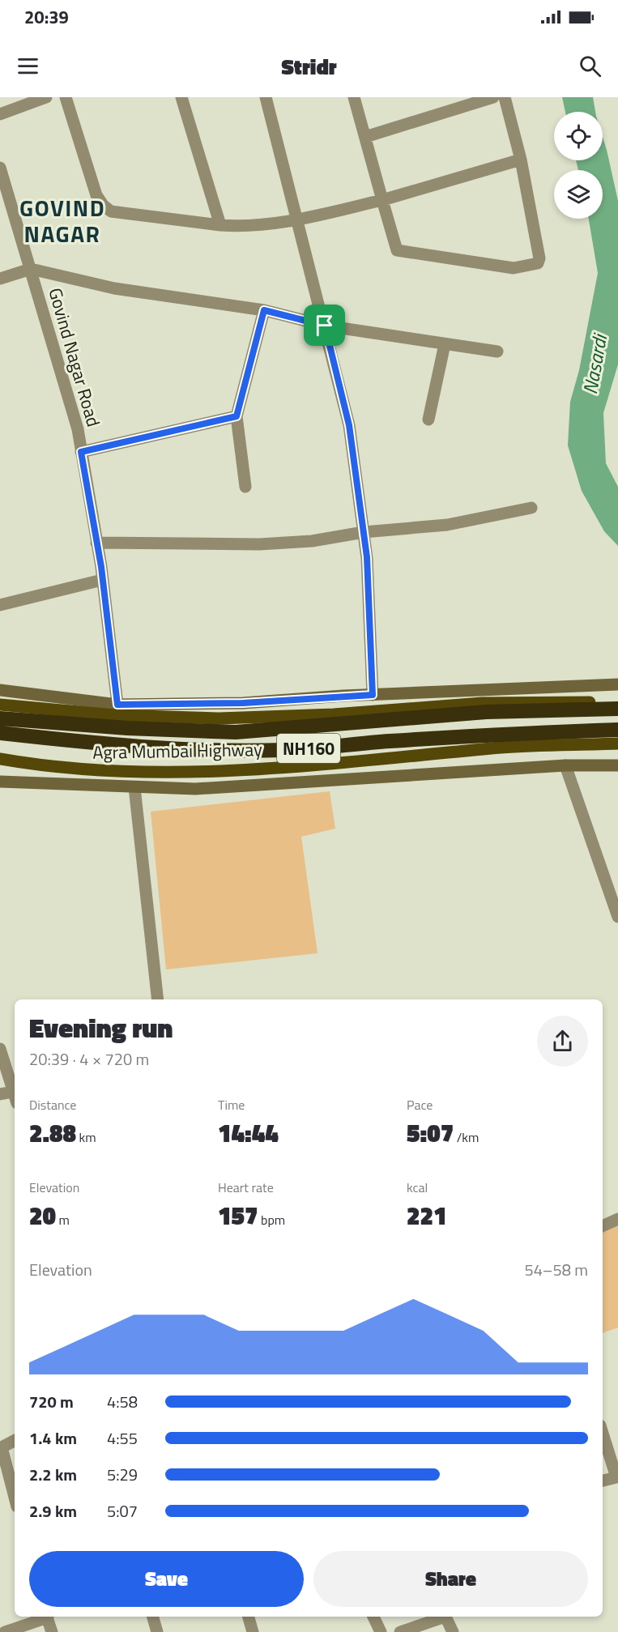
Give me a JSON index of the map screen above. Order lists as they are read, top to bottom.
{
  "streets": {
    "highway": ["NH160"],
    "main road": ["Agra Mumbai Highway"],
    "street": ["Govind Nagar Road"]
  },
  "districts": ["GOVIND NAGAR"],
  "water": ["Nasardi"],
  "page": {
    "status": "20:39",
    "header": "Stridr",
    "heading": ["Evening run", "20:39 · 4 × 720 m"],
    "stats": [
      ["Distance", "2.88 km"],
      ["Time", "14:44"],
      ["Pace", "5:07 /km"],
      ["Elevation", "20 m"],
      ["Heart rate", "157 bpm"],
      ["kcal", "221"]
    ],
    "chart": ["Elevation", "54–58 m"],
    "list": [
      {
        "name": "720 m",
        "note": "4:58"
      },
      {
        "name": "1.4 km",
        "note": "4:55"
      },
      {
        "name": "2.2 km",
        "note": "5:29"
      },
      {
        "name": "2.9 km",
        "note": "5:07"
      }
    ],
    "buttons": ["Save", "Share"]
  }
}
